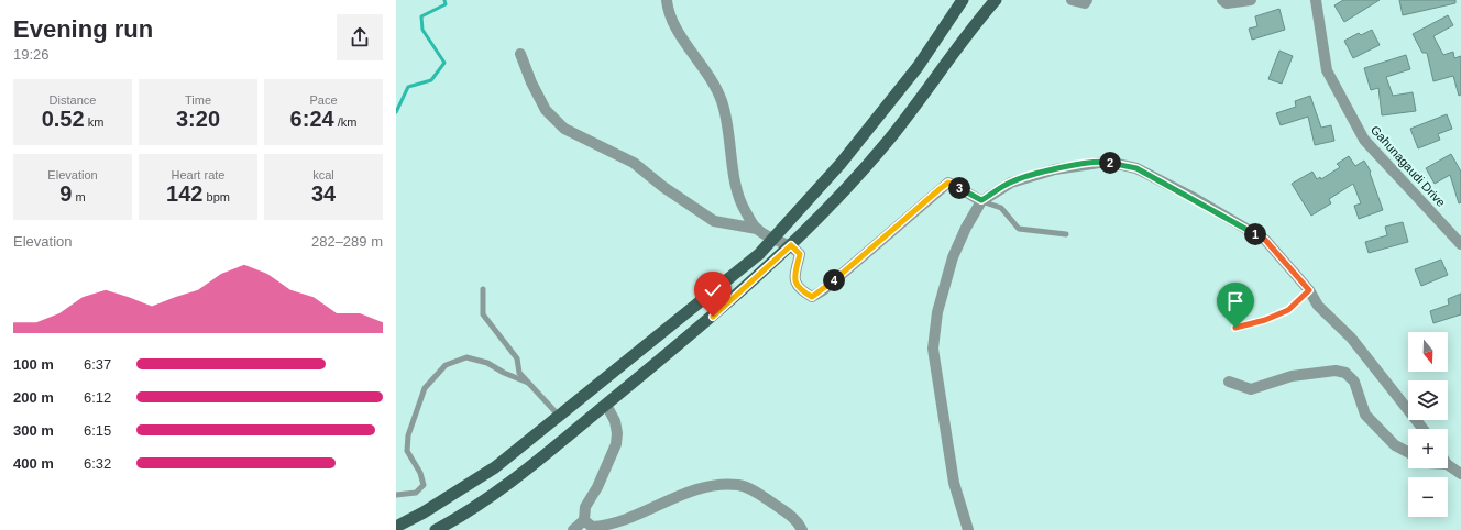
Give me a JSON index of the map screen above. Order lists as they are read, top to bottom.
{
  "streets": {
    "street": ["Gahunagaudi Drive"]
  },
  "north": "bottom",
  "page": {
    "heading": ["Evening run", "19:26"],
    "stats": [
      ["Distance", "0.52 km"],
      ["Time", "3:20"],
      ["Pace", "6:24 /km"],
      ["Elevation", "9 m"],
      ["Heart rate", "142 bpm"],
      ["kcal", "34"]
    ],
    "pins": [
      "2",
      "3",
      "1",
      "4"
    ],
    "chart": ["Elevation", "282–289 m"],
    "map_buttons": ["+", "−"],
    "list": [
      {
        "name": "100 m",
        "note": "6:37"
      },
      {
        "name": "200 m",
        "note": "6:12"
      },
      {
        "name": "300 m",
        "note": "6:15"
      },
      {
        "name": "400 m",
        "note": "6:32"
      }
    ]
  }
}
